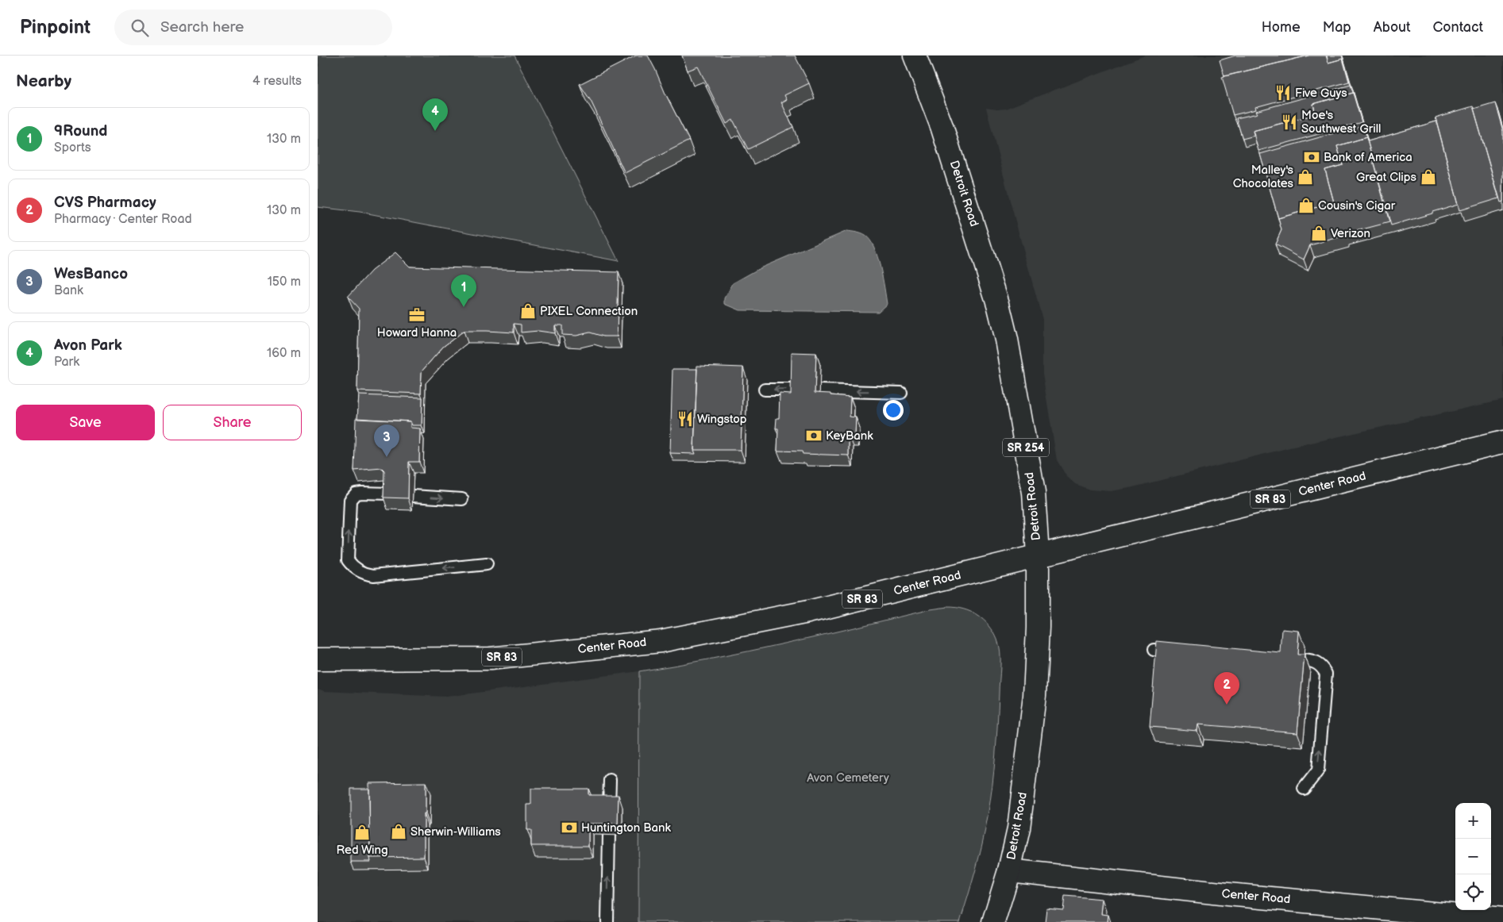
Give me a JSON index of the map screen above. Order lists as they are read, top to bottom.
{
  "streets": {
    "main road": [
      "Detroit Road",
      "SR 254",
      "Center Road",
      "SR 83"
    ]
  },
  "crossings": [
    ["Detroit Road", "Center Road"]
  ],
  "parks": ["Avon Cemetery"],
  "places": {
    "restaurant": ["Five Guys", "Moe's Southwest Grill", "Wingstop"],
    "bank": ["Bank of America", "KeyBank", "Huntington Bank"],
    "shop": [
      "Malley's Chocolates",
      "Great Clips",
      "Cousin's Cigar",
      "Verizon",
      "PIXEL Connection",
      "Sherwin-Williams",
      "Red Wing"
    ],
    "office": ["Howard Hanna"]
  },
  "page": {
    "header": "Pinpoint",
    "search": "Search here",
    "nav": [
      "Home",
      "Map",
      "About",
      "Contact"
    ],
    "heading": ["Nearby", "4 results"],
    "pins": [
      "4",
      "1",
      "3",
      "2"
    ],
    "list": [
      {
        "mark": "1",
        "name": "9Round",
        "note": "Sports",
        "value": "130 m"
      },
      {
        "mark": "2",
        "name": "CVS Pharmacy",
        "note": "Pharmacy · Center Road",
        "value": "130 m"
      },
      {
        "mark": "3",
        "name": "WesBanco",
        "note": "Bank",
        "value": "150 m"
      },
      {
        "mark": "4",
        "name": "Avon Park",
        "note": "Park",
        "value": "160 m"
      }
    ],
    "buttons": ["Save", "Share"],
    "map_buttons": ["+", "−"]
  }
}
